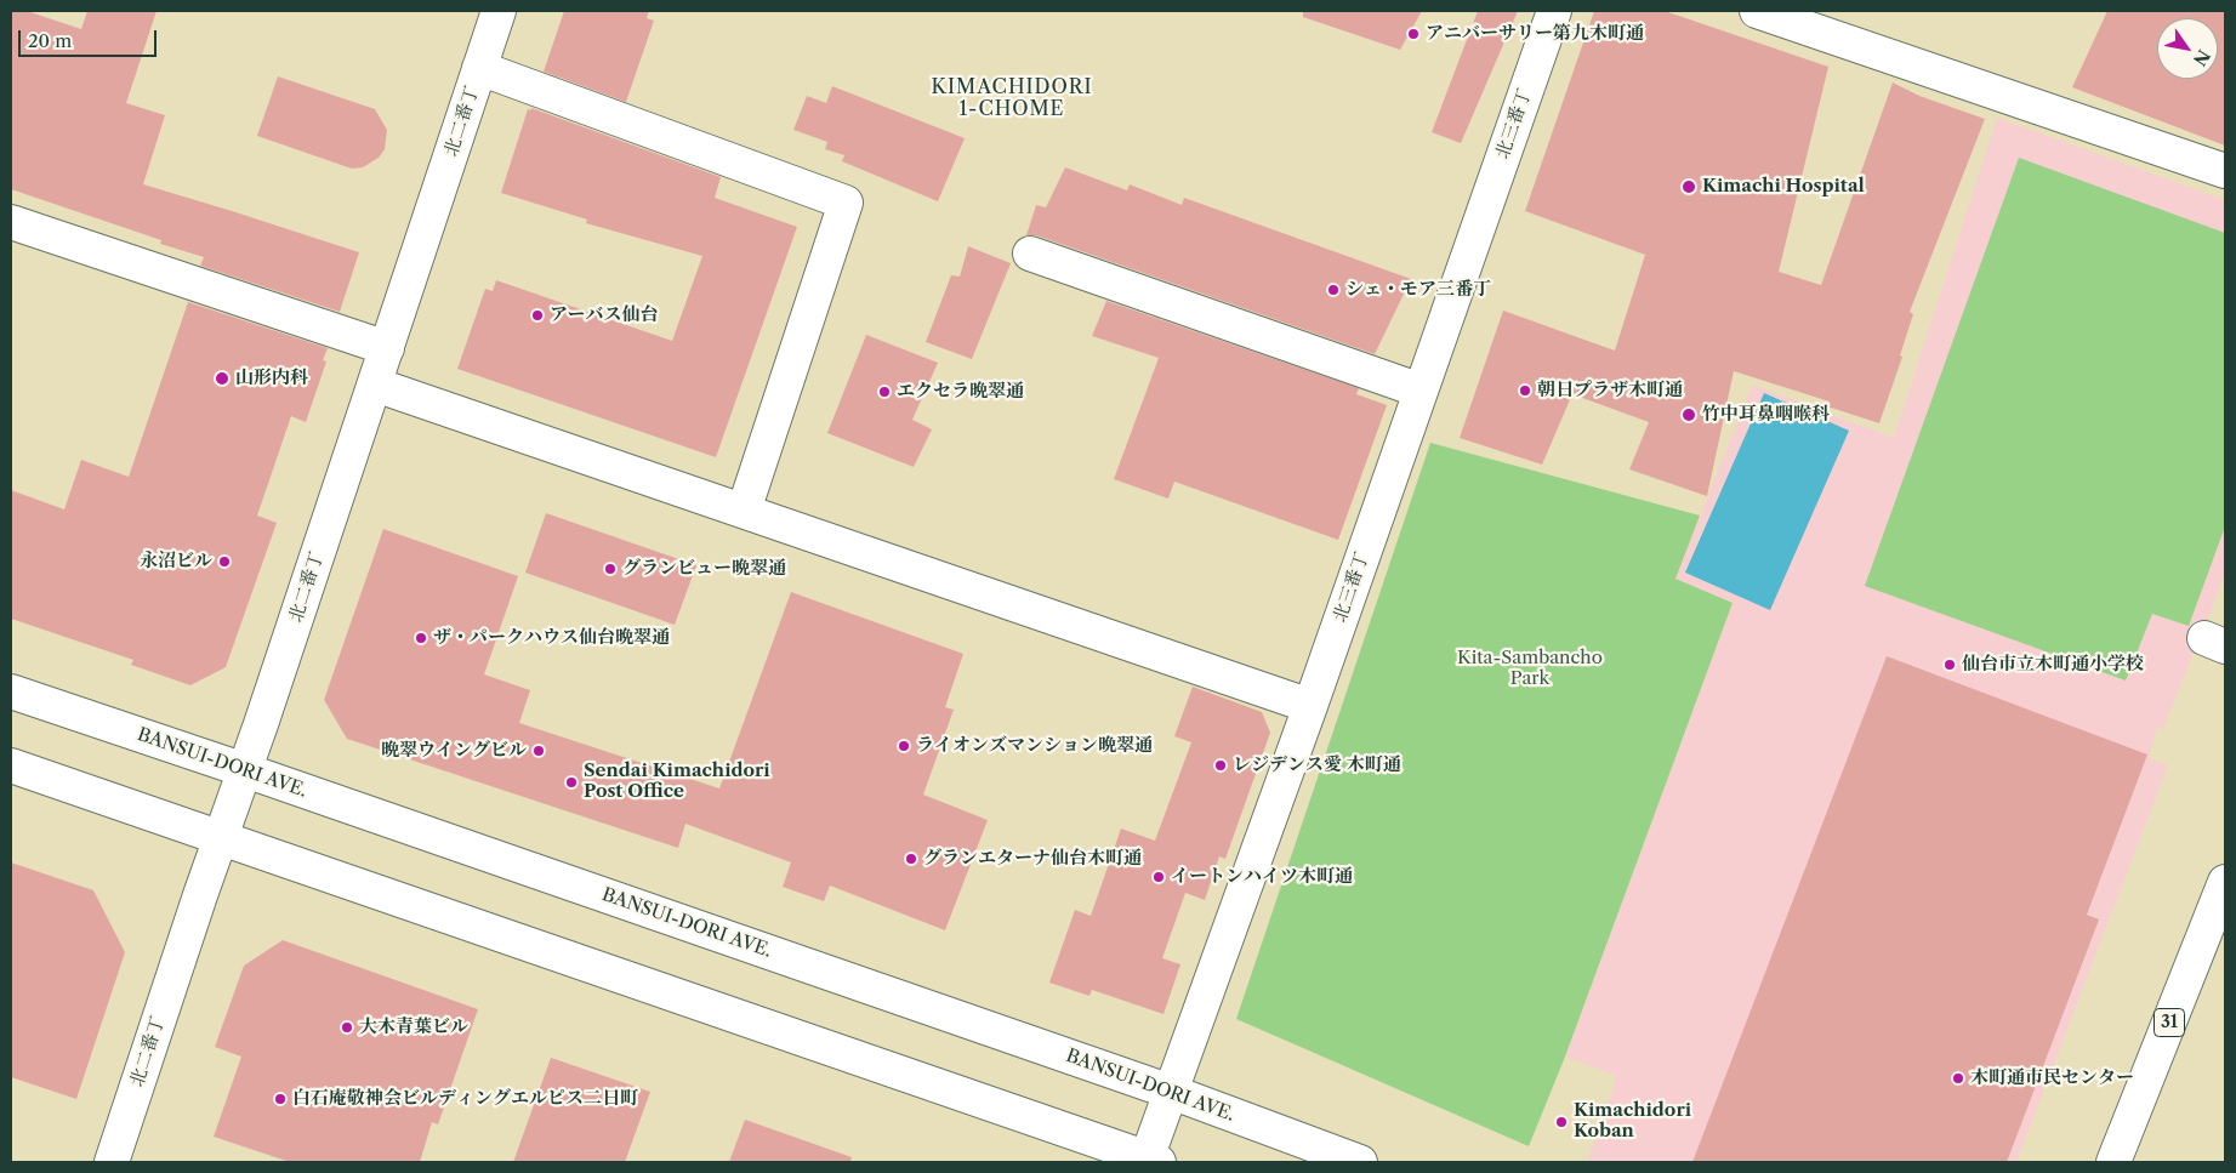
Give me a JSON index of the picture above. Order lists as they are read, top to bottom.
{
  "streets": {
    "street": [
      "北二番丁",
      "北三番丁",
      "BANSUI-DORI AVE.",
      "31"
    ]
  },
  "crossings": [
    ["北二番丁", "BANSUI-DORI AVE."],
    ["北三番丁", "BANSUI-DORI AVE."]
  ],
  "districts": ["KIMACHIDORI 1-CHOME"],
  "parks": ["Kita-Sambancho Park"],
  "places": [
    "アニバーサリー第九木町通",
    "Kimachi Hospital",
    "シェ・モア三番丁",
    "アーバス仙台",
    "山形内科",
    "朝日プラザ木町通",
    "エクセラ晩翠通",
    "竹中耳鼻咽喉科",
    "永沼ビル",
    "グランビュー晩翠通",
    "ザ・パークハウス仙台晩翠通",
    "仙台市立木町通小学校",
    "ライオンズマンション晩翠通",
    "晩翠ウイングビル",
    "レジデンス愛 木町通",
    "Sendai Kimachidori Post Office",
    "グランエターナ仙台木町通",
    "イートンハイツ木町通",
    "大木青葉ビル",
    "木町通市民センター",
    "白石庵敬神会ビルディングエルピス二日町",
    "Kimachidori Koban"
  ],
  "scale_bar": "20 m",
  "north": "bottom right"
}
